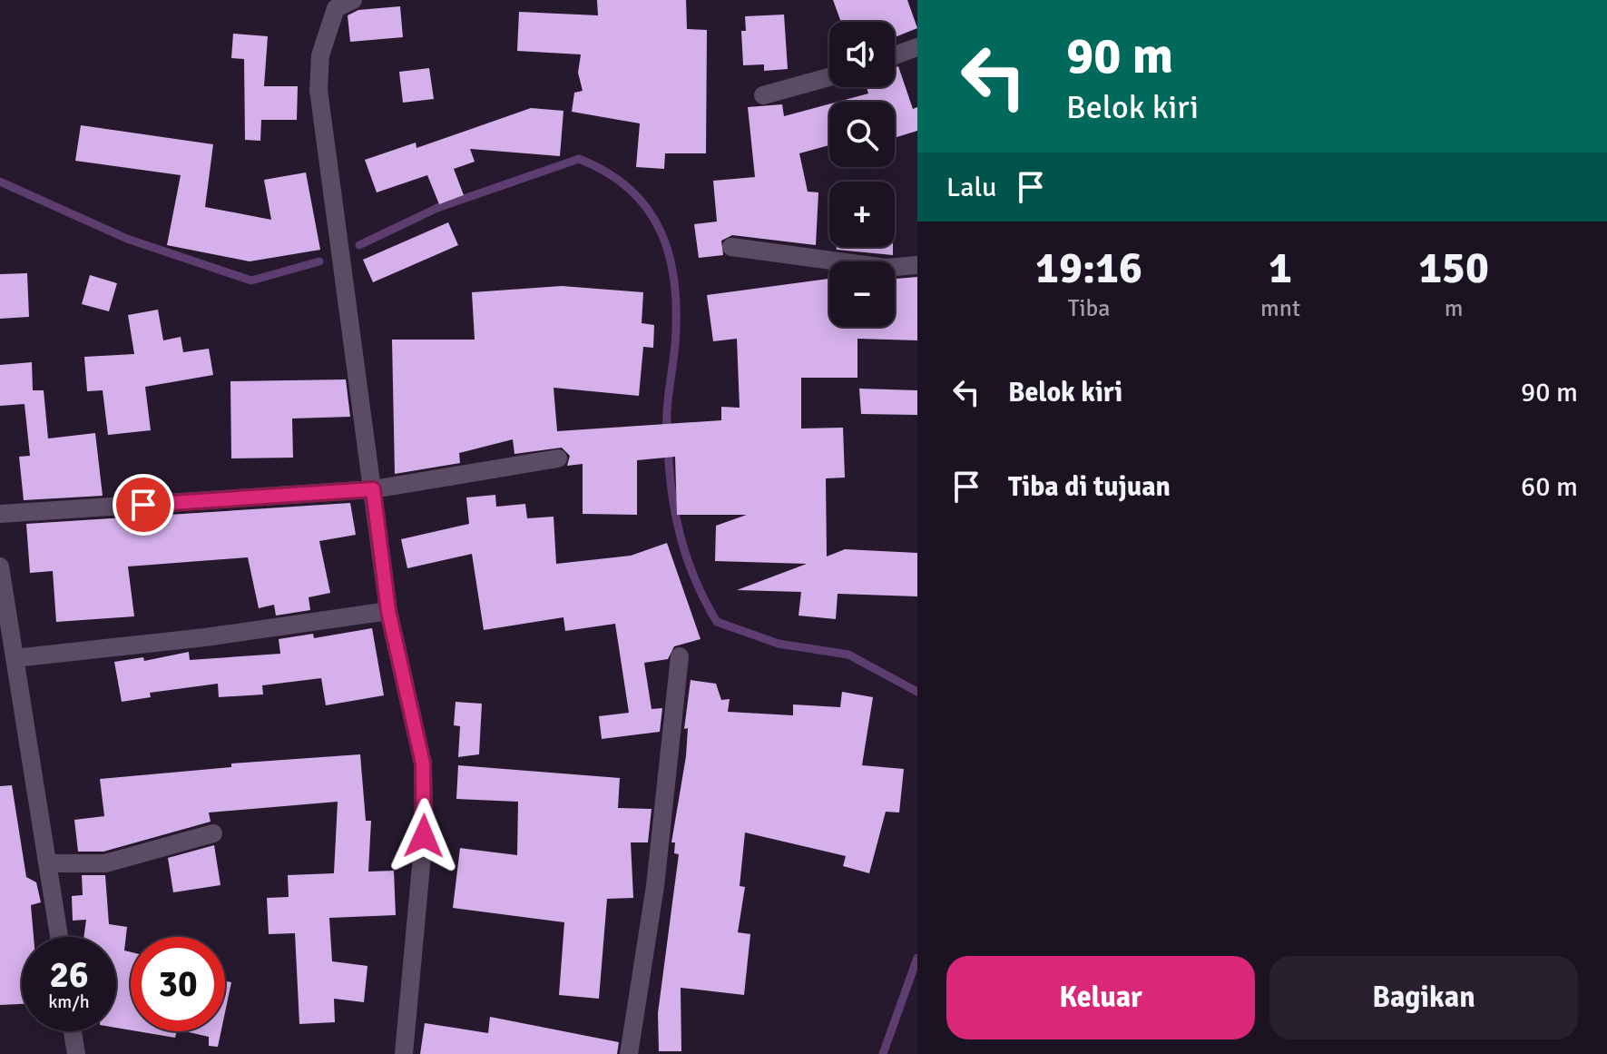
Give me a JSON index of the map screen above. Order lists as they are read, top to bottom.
{
  "page": {
    "turn": ["90 m", "Belok kiri"],
    "map_buttons": ["+", "−"],
    "then": "Lalu",
    "eta": [
      "19:16",
      "Tiba",
      "1",
      "mnt",
      "150",
      "m"
    ],
    "list": [
      {
        "name": "Belok kiri",
        "value": "90 m"
      },
      {
        "name": "Tiba di tujuan",
        "value": "60 m"
      }
    ],
    "speed": "26 km/h",
    "limit": "30",
    "buttons": ["Keluar", "Bagikan"]
  }
}
